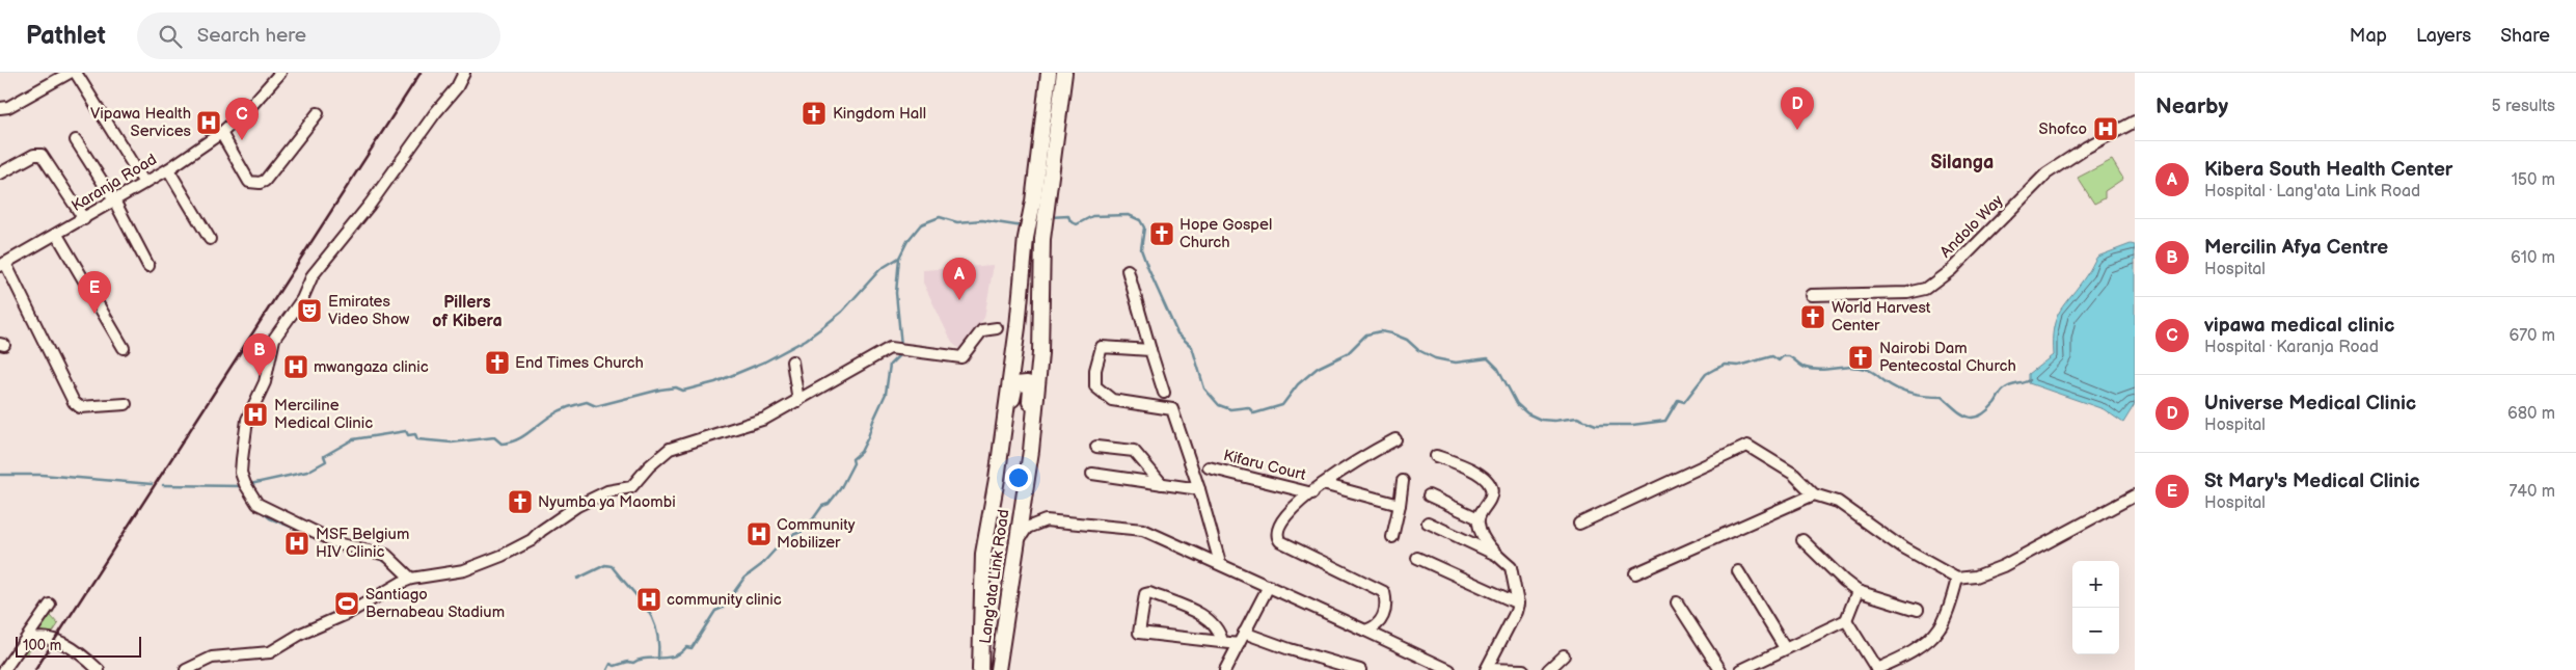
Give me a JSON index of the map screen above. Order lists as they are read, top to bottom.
{
  "streets": {
    "main road": ["Lang'ata Link Road"],
    "street": ["Karanja Road", "Andolo Way", "Kifaru Court"]
  },
  "districts": ["Silanga", "Pillers of Kibera"],
  "places": {
    "church": [
      "Kingdom Hall",
      "Hope Gospel Church",
      "World Harvest Center",
      "Nairobi Dam Pentecostal Church",
      "End Times Church",
      "Nyumba ya Maombi"
    ],
    "hospital": [
      "Vipawa Health Services",
      "Shofco",
      "mwangaza clinic",
      "Merciline Medical Clinic",
      "Community Mobilizer",
      "MSF Belgium HIV Clinic",
      "community clinic"
    ],
    "theatre": ["Emirates Video Show"],
    "sports": ["Santiago Bernabeau Stadium"]
  },
  "scale_bar": "100 m",
  "page": {
    "header": "Pathlet",
    "search": "Search here",
    "nav": ["Map", "Layers", "Share"],
    "heading": ["Nearby", "5 results"],
    "pins": [
      "D",
      "C",
      "A",
      "E",
      "B"
    ],
    "list": [
      {
        "mark": "A",
        "name": "Kibera South Health Center",
        "note": "Hospital · Lang'ata Link Road",
        "value": "150 m"
      },
      {
        "mark": "B",
        "name": "Mercilin Afya Centre",
        "note": "Hospital",
        "value": "610 m"
      },
      {
        "mark": "C",
        "name": "vipawa medical clinic",
        "note": "Hospital · Karanja Road",
        "value": "670 m"
      },
      {
        "mark": "D",
        "name": "Universe Medical Clinic",
        "note": "Hospital",
        "value": "680 m"
      },
      {
        "mark": "E",
        "name": "St Mary's Medical Clinic",
        "note": "Hospital",
        "value": "740 m"
      }
    ],
    "map_buttons": ["+", "−"],
    "scale": "100 m"
  }
}
